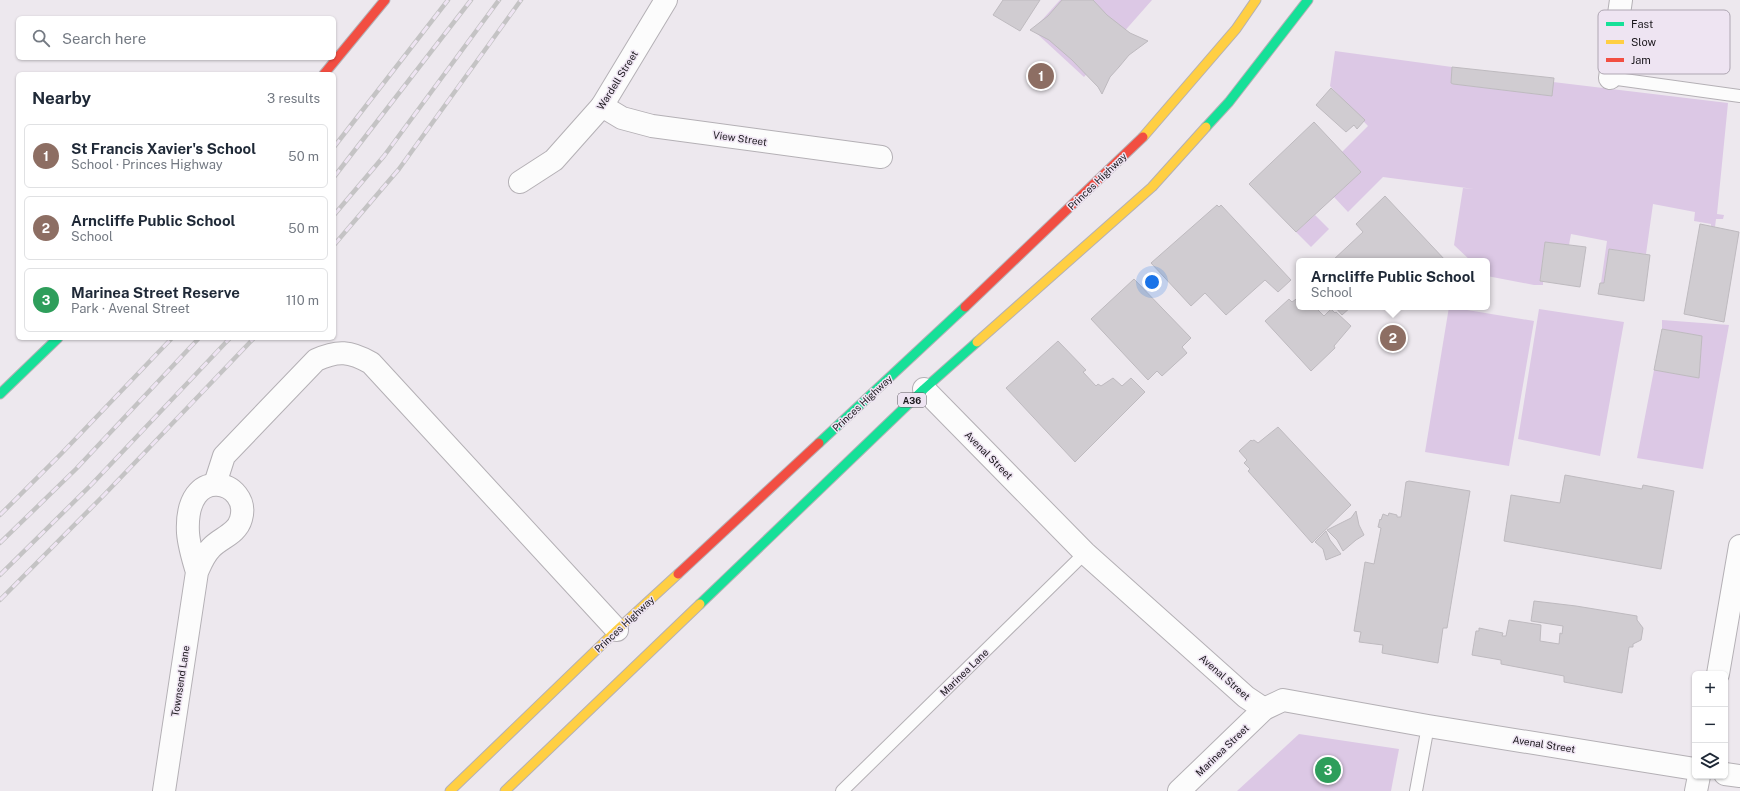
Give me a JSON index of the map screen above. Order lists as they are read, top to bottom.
{
  "streets": {
    "main road": ["Princes Highway", "A36"],
    "street": [
      "Wardell Street",
      "View Street",
      "Avenal Street",
      "Townsend Lane",
      "Marinea Street"
    ],
    "lane": ["Marinea Lane"]
  },
  "crossings": [
    ["Wardell Street", "View Street"],
    ["A36", "Avenal Street"],
    ["Avenal Street", "Marinea Lane"],
    ["Avenal Street", "Marinea Street"]
  ],
  "legend": ["Fast", "Slow", "Jam"],
  "page": {
    "search": "Search here",
    "pins": ["1", "2", "3"],
    "heading": ["Nearby", "3 results"],
    "list": [
      {
        "mark": "1",
        "name": "St Francis Xavier's School",
        "note": "School · Princes Highway",
        "value": "50 m"
      },
      {
        "mark": "2",
        "name": "Arncliffe Public School",
        "note": "School",
        "value": "50 m"
      },
      {
        "mark": "3",
        "name": "Marinea Street Reserve",
        "note": "Park · Avenal Street",
        "value": "110 m"
      }
    ],
    "popup": ["Arncliffe Public School", "School"],
    "map_buttons": ["+", "−"]
  }
}
